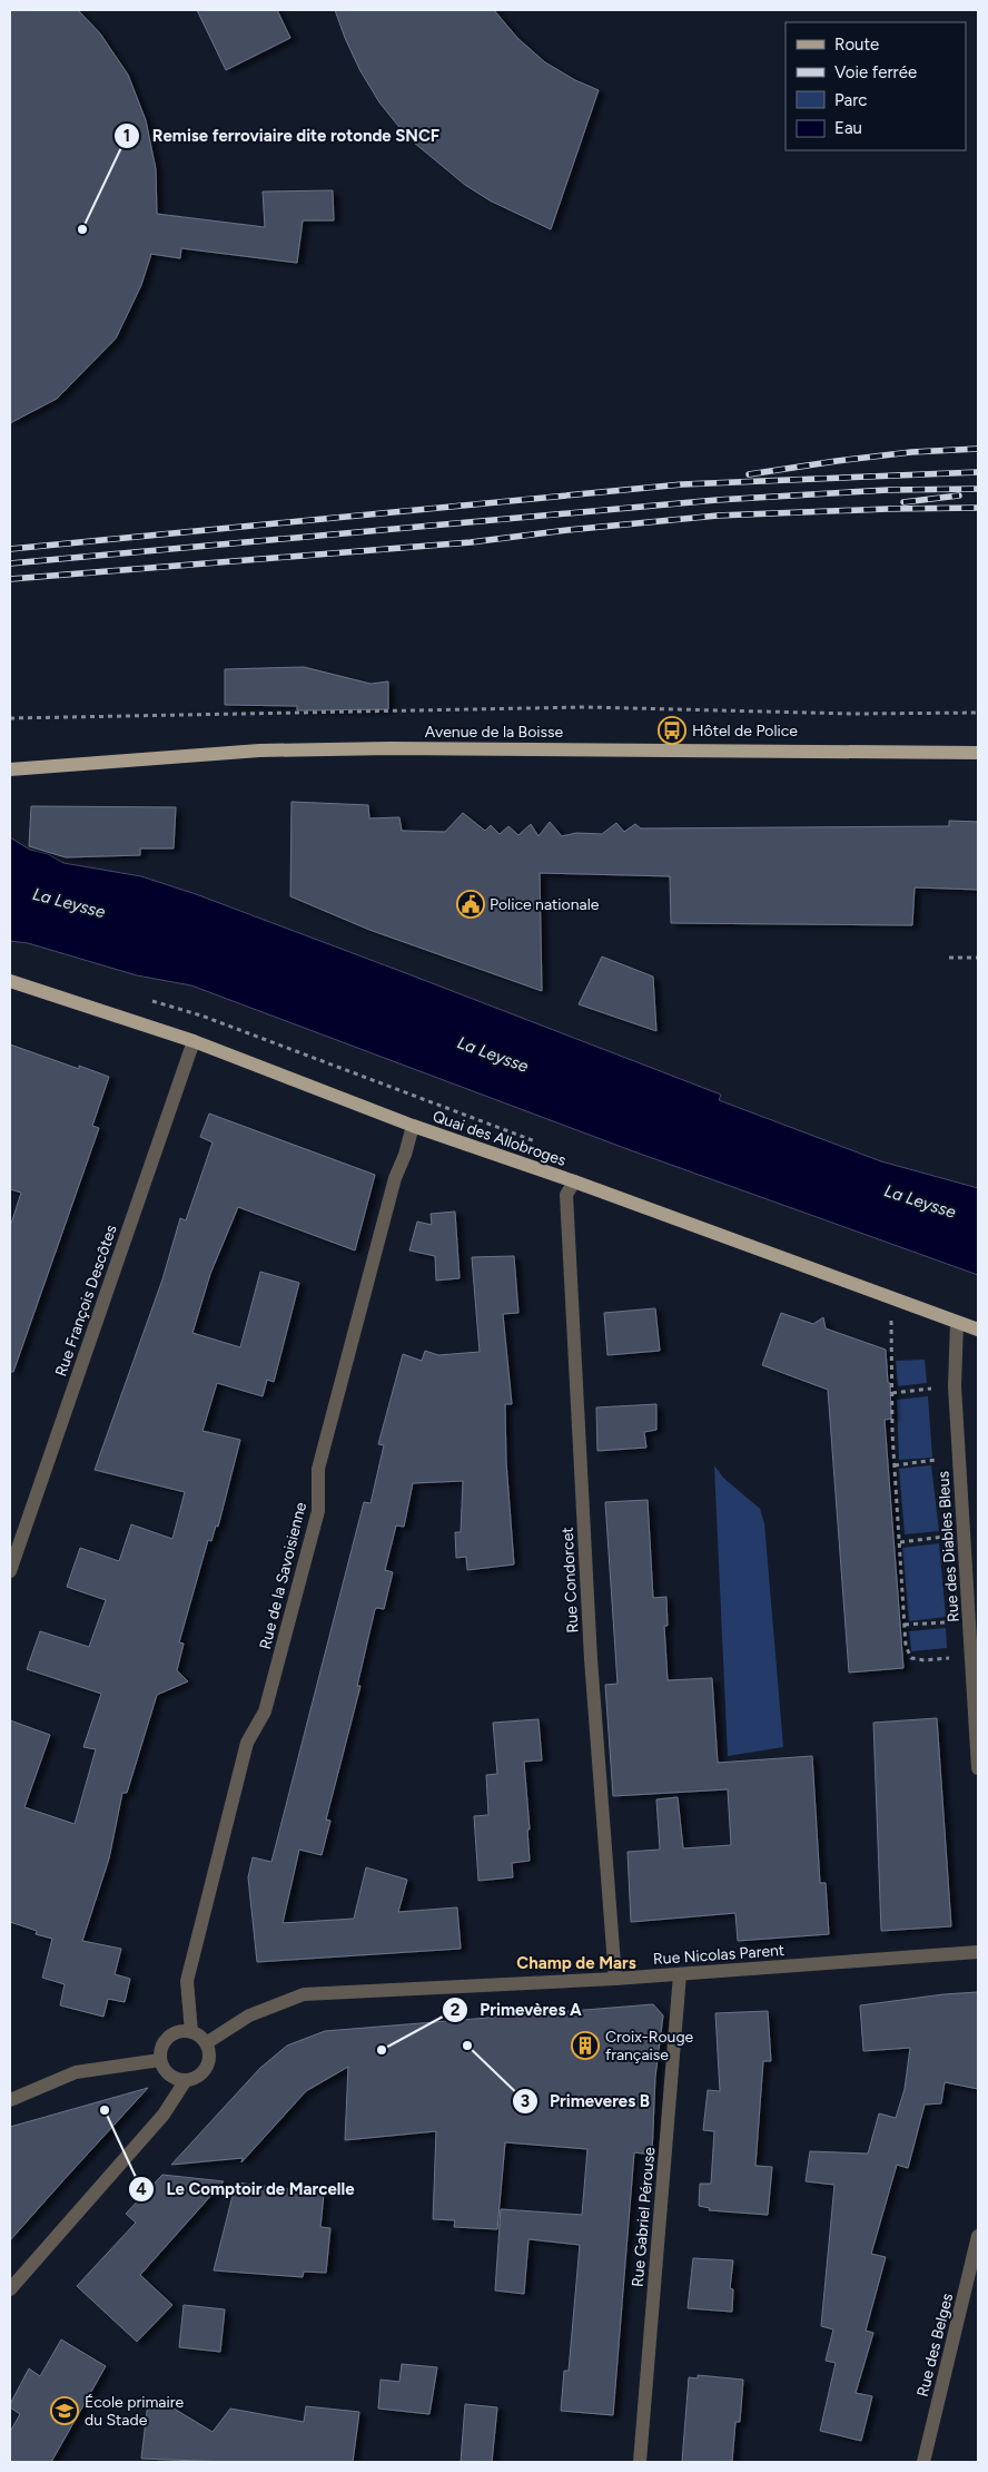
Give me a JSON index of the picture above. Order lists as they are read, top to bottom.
{
  "streets": {
    "main road": ["Avenue de la Boisse", "Quai des Allobroges"],
    "street": [
      "Rue François Descôtes",
      "Rue des Diables Bleus",
      "Rue de la Savoisienne",
      "Rue Condorcet",
      "Rue Nicolas Parent",
      "Rue Gabriel Pérouse",
      "Rue des Belges"
    ]
  },
  "crossings": [
    ["Quai des Allobroges", "Rue François Descôtes"],
    ["Quai des Allobroges", "Rue des Diables Bleus"],
    ["Quai des Allobroges", "Rue de la Savoisienne"],
    ["Quai des Allobroges", "Rue Condorcet"],
    ["Rue de la Savoisienne", "Rue Nicolas Parent"],
    ["Rue Condorcet", "Rue Nicolas Parent"],
    ["Rue Nicolas Parent", "Rue Gabriel Pérouse"]
  ],
  "districts": ["Champ de Mars"],
  "water": ["La Leysse"],
  "places": {
    "other": [
      "Remise ferroviaire dite rotonde SNCF",
      "Primeveres B",
      "Primevères A",
      "Le Comptoir de Marcelle"
    ],
    "bus stop": ["Hôtel de Police"],
    "public building": ["Police nationale"],
    "building": ["Croix-Rouge française"],
    "school or university": ["École primaire du Stade"]
  },
  "legend": [
    "Route",
    "Voie ferrée",
    "Parc",
    "Eau"
  ]
}
